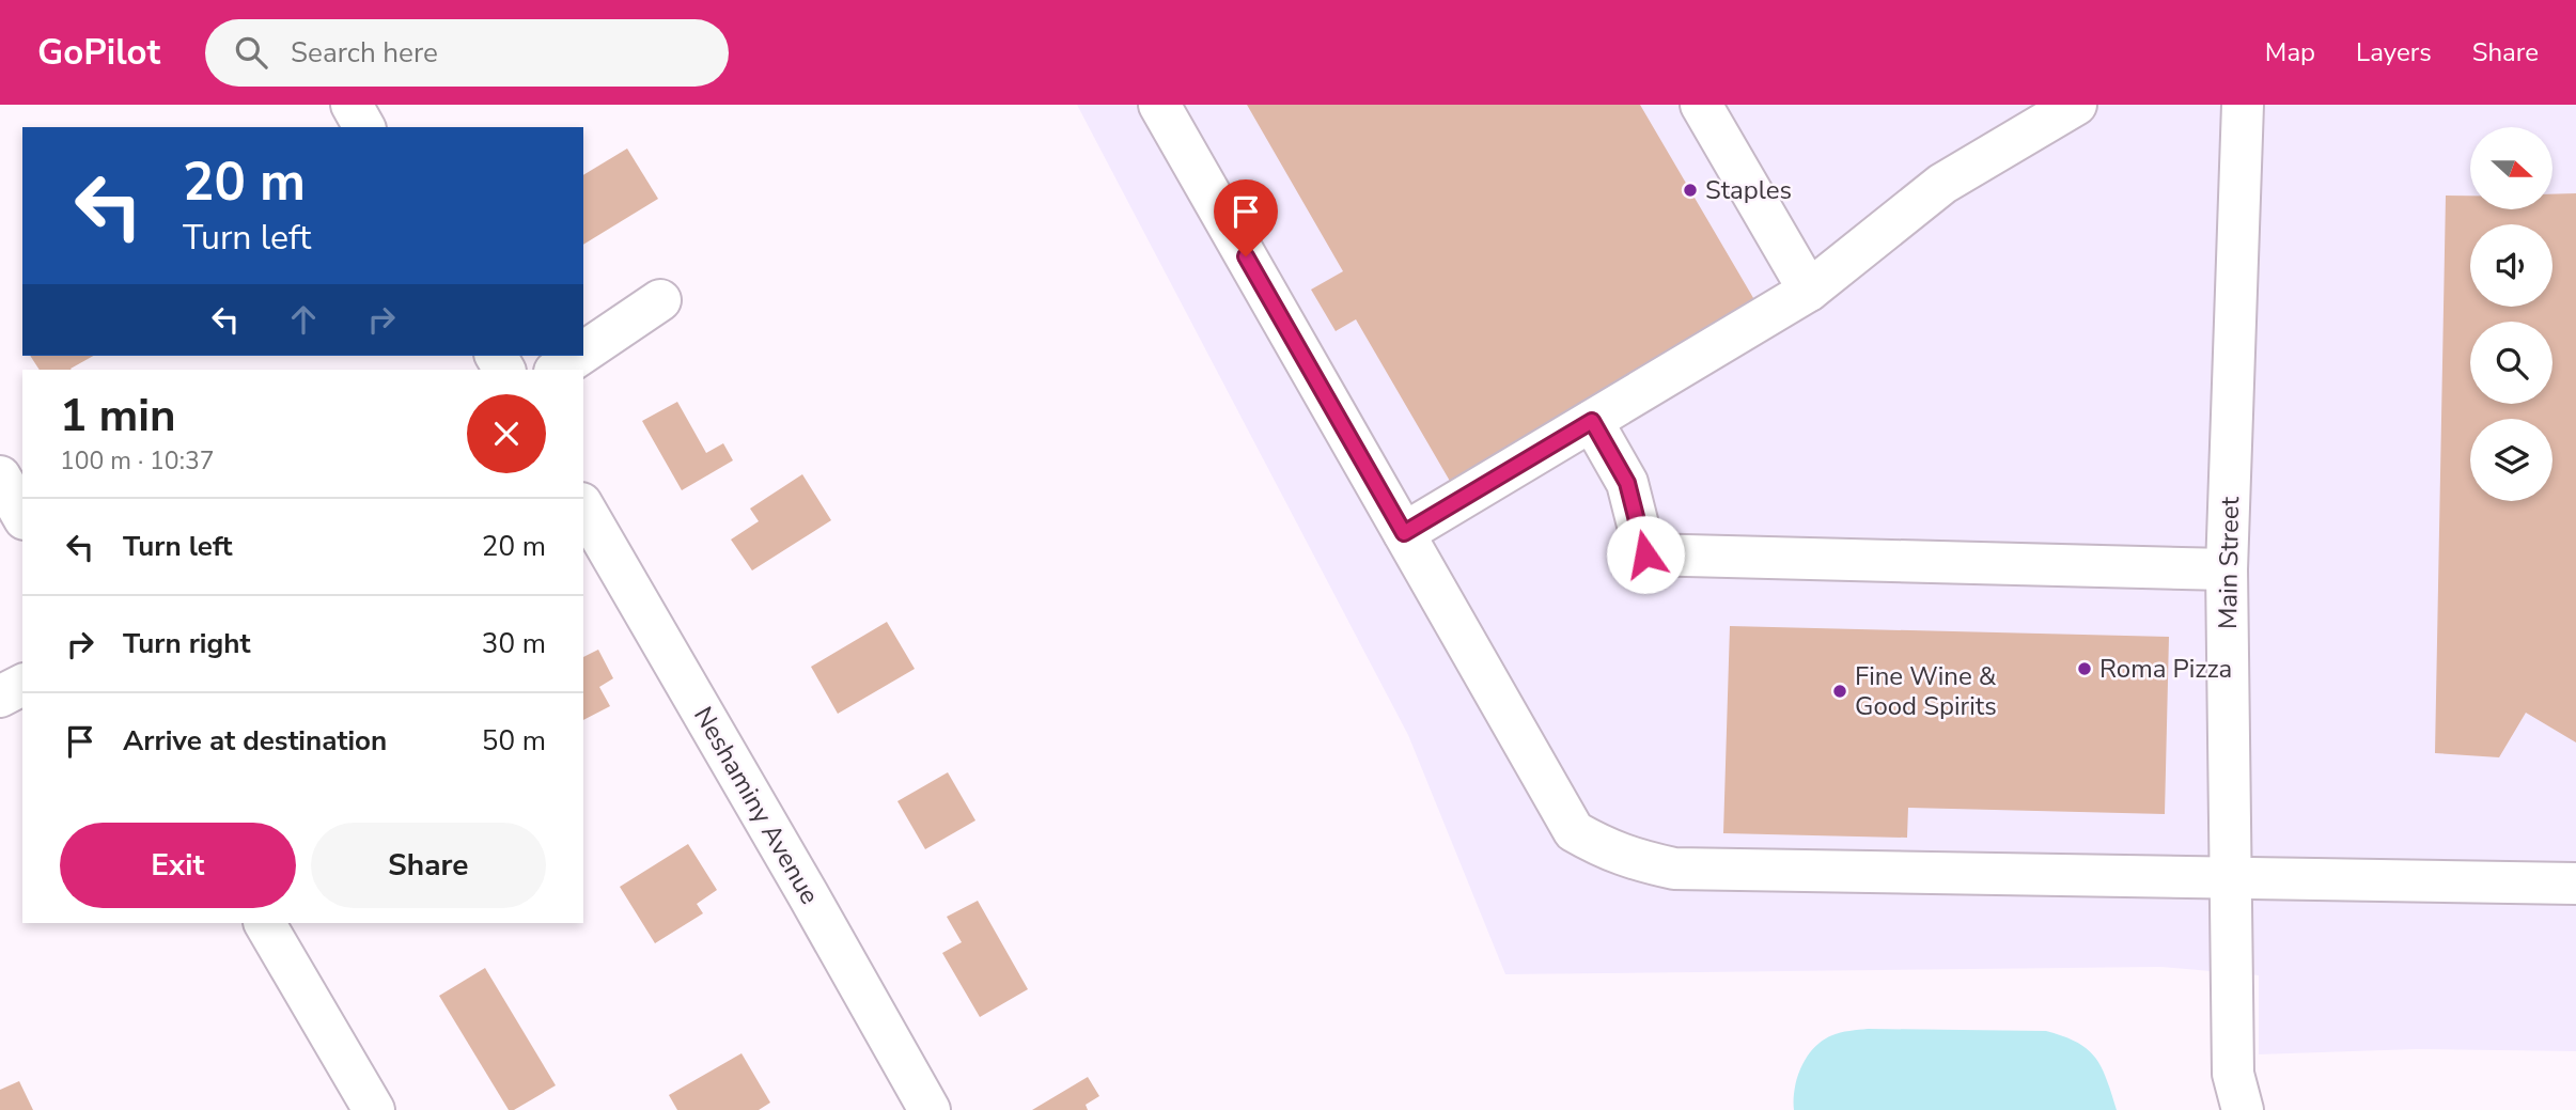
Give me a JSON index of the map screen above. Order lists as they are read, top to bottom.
{
  "streets": {
    "street": ["Main Street", "Neshaminy Avenue"]
  },
  "places": ["Staples", "Roma Pizza", "Fine Wine & Good Spirits"],
  "north": "right",
  "page": {
    "header": "GoPilot",
    "search": "Search here",
    "nav": ["Map", "Layers", "Share"],
    "turn": ["20 m", "Turn left"],
    "heading": ["1 min", "100 m · 10:37"],
    "list": [
      {
        "name": "Turn left",
        "value": "20 m"
      },
      {
        "name": "Turn right",
        "value": "30 m"
      },
      {
        "name": "Arrive at destination",
        "value": "50 m"
      }
    ],
    "buttons": ["Exit", "Share"]
  }
}
